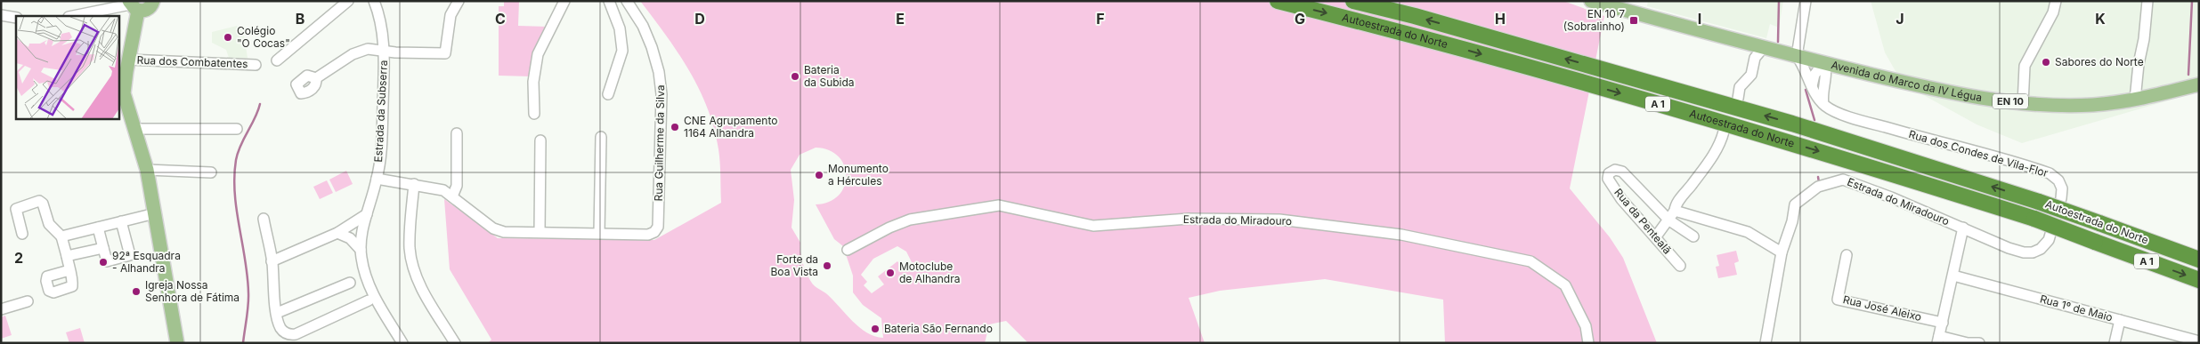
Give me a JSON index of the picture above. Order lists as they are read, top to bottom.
{
  "streets": {
    "highway": ["Autoestrada do Norte", "A 1"],
    "main road": ["Avenida do Marco da IV Légua", "EN 10"],
    "street": [
      "Rua dos Combatentes",
      "Estrada da Subserra",
      "Rua Guilherme da Silva",
      "Rua dos Condes de Vila-Flor",
      "Estrada do Miradouro",
      "Rua da Pentealã",
      "Rua José Aleixo",
      "Rua 1º de Maio"
    ]
  },
  "crossings": [
    ["Rua dos Condes de Vila-Flor", "Estrada do Miradouro"]
  ],
  "places": {
    "transit": ["EN 10 7 (Sobralinho)"],
    "other": [
      "Colégio \"O Cocas\"",
      "Sabores do Norte",
      "Bateria da Subida",
      "CNE Agrupamento 1164 Alhandra",
      "Monumento a Hércules",
      "92ª Esquadra - Alhandra",
      "Forte da Boa Vista",
      "Motoclube de Alhandra",
      "Igreja Nossa Senhora de Fátima",
      "Bateria São Fernando"
    ]
  },
  "grid": {
    "columns": [
      "B",
      "C",
      "D",
      "E",
      "F",
      "G",
      "H",
      "I",
      "J",
      "K"
    ],
    "rows": ["2"]
  }
}
